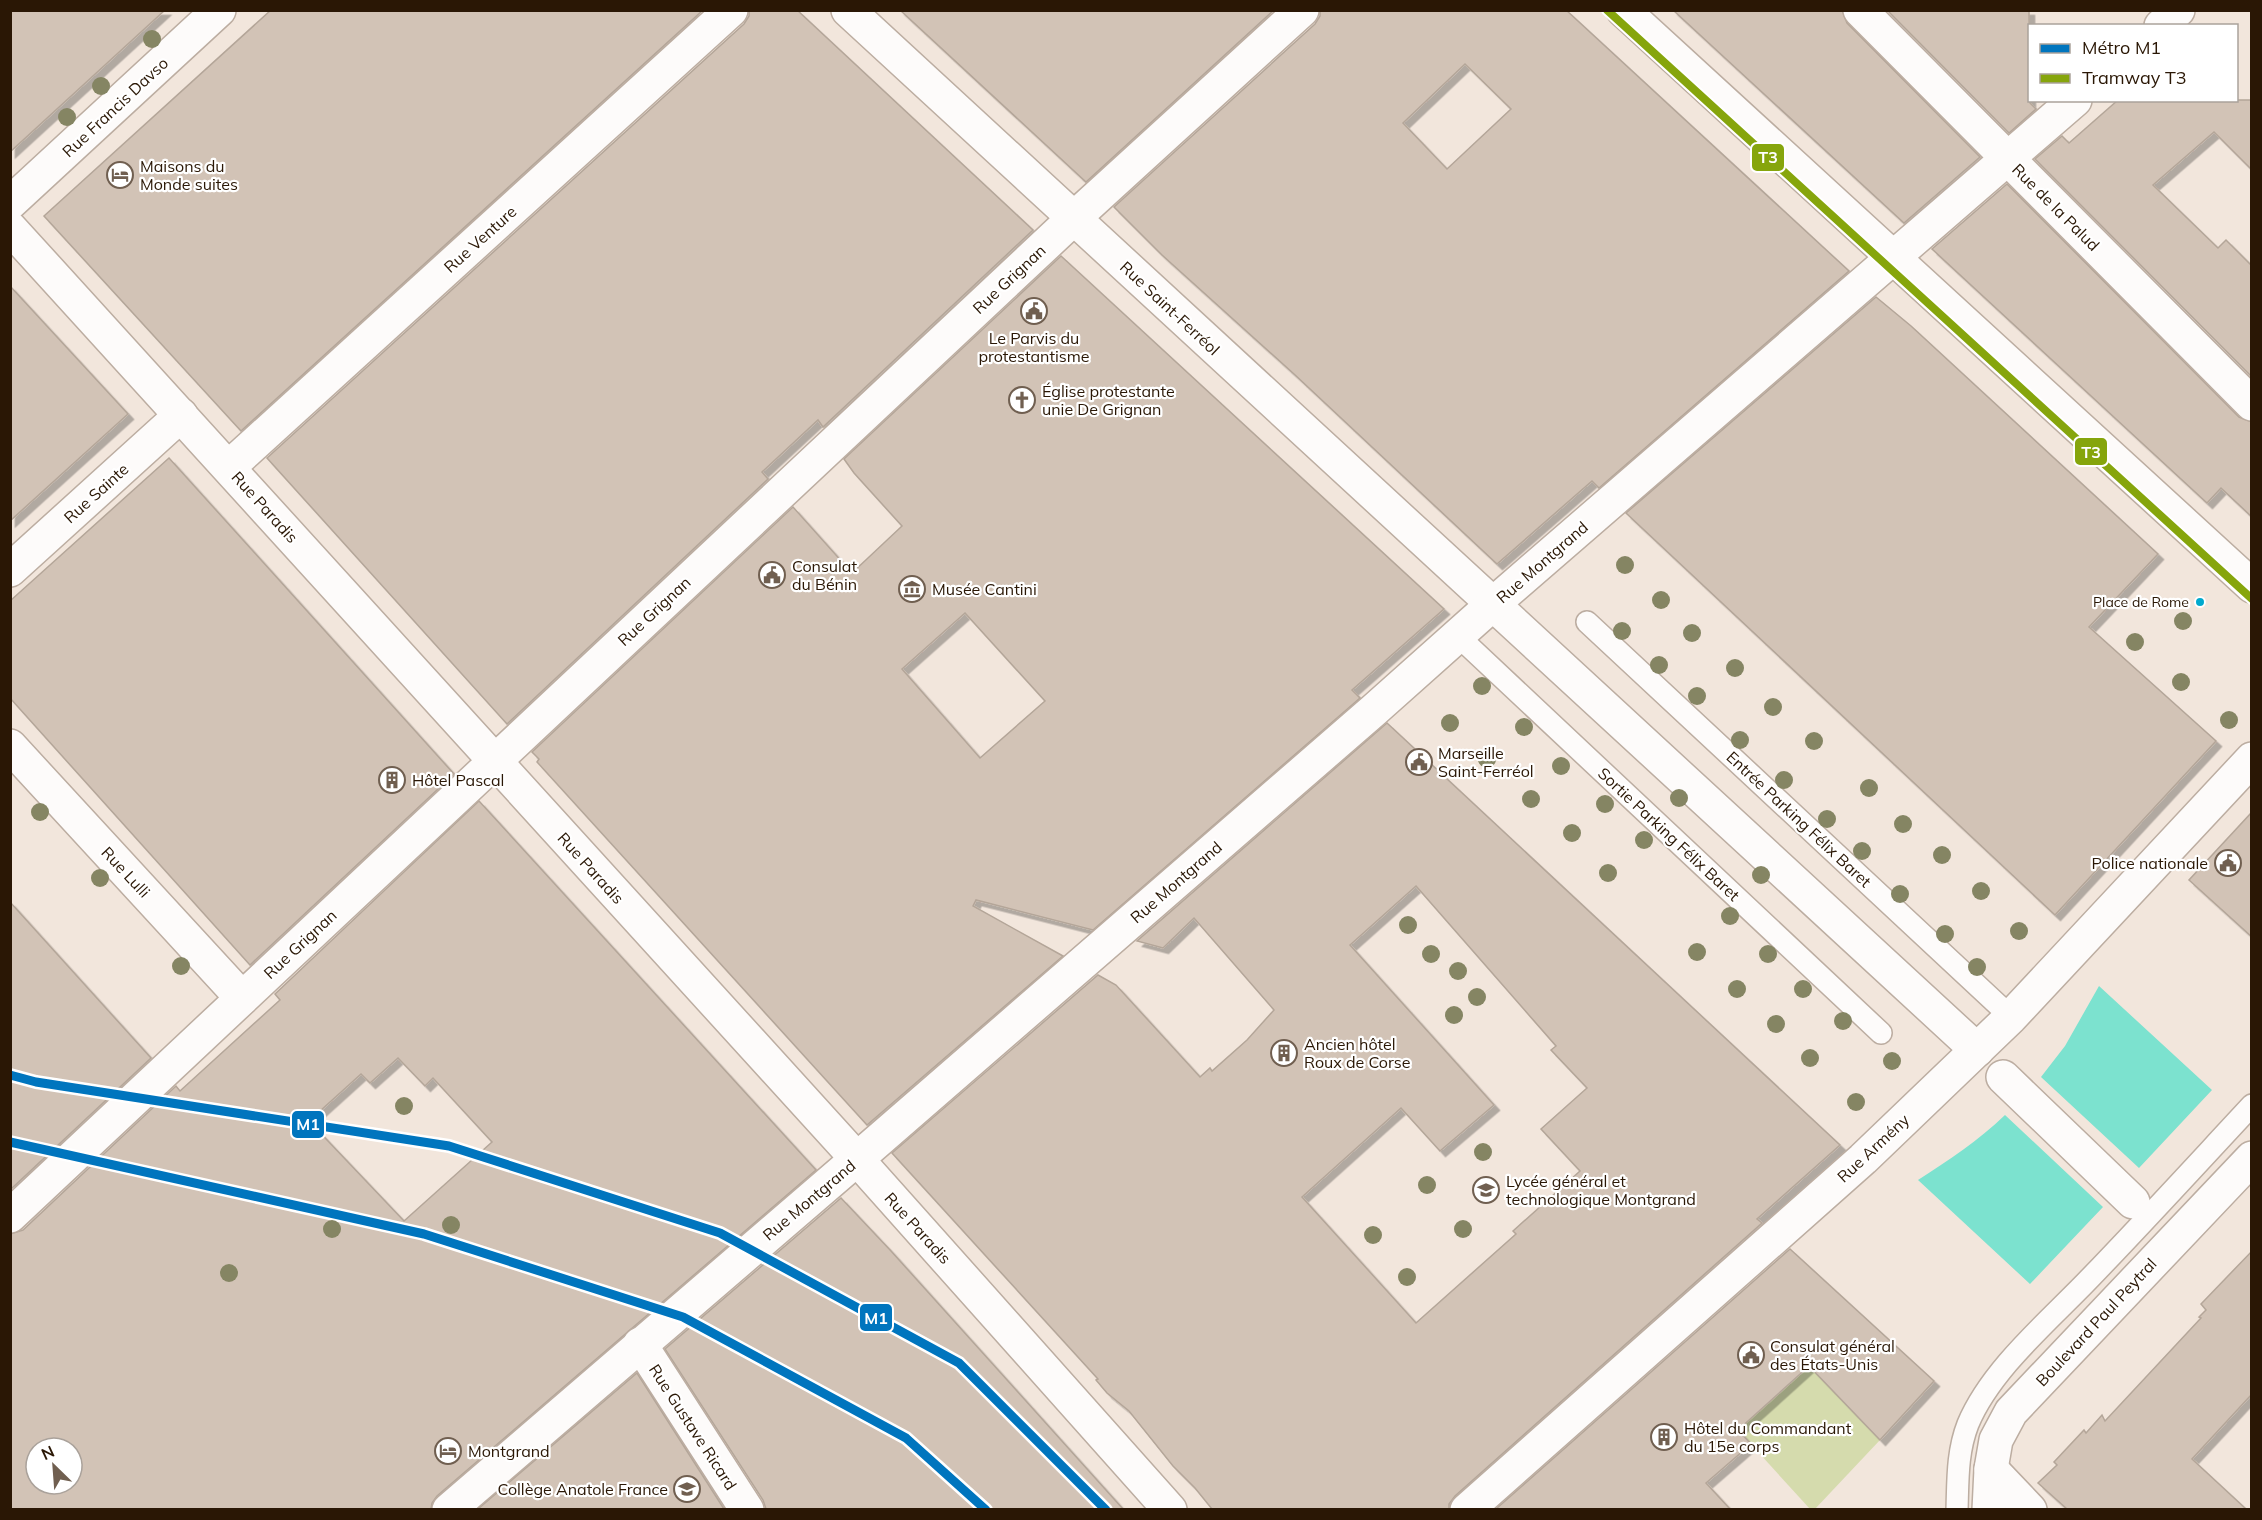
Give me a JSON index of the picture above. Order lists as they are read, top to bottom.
{
  "streets": {
    "street": [
      "Rue Francis Davso",
      "Rue de la Palud",
      "Rue Venture",
      "Rue Grignan",
      "Rue Saint-Ferréol",
      "Rue Sainte",
      "Rue Paradis",
      "Rue Montgrand",
      "Rue Lulli",
      "Rue Armény",
      "Boulevard Paul Peytral",
      "Rue Gustave Ricard"
    ],
    "lane": ["Entrée Parking Félix Baret", "Sortie Parking Félix Baret"]
  },
  "crossings": [
    ["Rue de la Palud", "Rue Montgrand"],
    ["Rue Venture", "Rue Paradis"],
    ["Rue Grignan", "Rue Saint-Ferréol"],
    ["Rue Grignan", "Rue Paradis"],
    ["Rue Grignan", "Rue Lulli"],
    ["Rue Saint-Ferréol", "Rue Montgrand"],
    ["Rue Saint-Ferréol", "Rue Armény"],
    ["Rue Sainte", "Rue Paradis"],
    ["Rue Paradis", "Rue Montgrand"],
    ["Rue Montgrand", "Sortie Parking Félix Baret"],
    ["Rue Montgrand", "Rue Gustave Ricard"],
    ["Entrée Parking Félix Baret", "Rue Armény"]
  ],
  "places": {
    "hotel": ["Maisons du Monde suites", "Montgrand"],
    "public building": [
      "Le Parvis du protestantisme",
      "Consulat du Bénin",
      "Marseille Saint-Ferréol",
      "Police nationale",
      "Consulat général des États-Unis"
    ],
    "church": ["Église protestante unie De Grignan"],
    "museum": ["Musée Cantini"],
    "other": ["Place de Rome"],
    "building": ["Hôtel Pascal", "Ancien hôtel Roux de Corse", "Hôtel du Commandant du 15e corps"],
    "school or university": ["Lycée général et technologique Montgrand", "Collège Anatole France"]
  },
  "lines": ["tram line T3", "metro line M1"],
  "legend": ["Métro M1", "Tramway T3"],
  "north": "top left"
}
